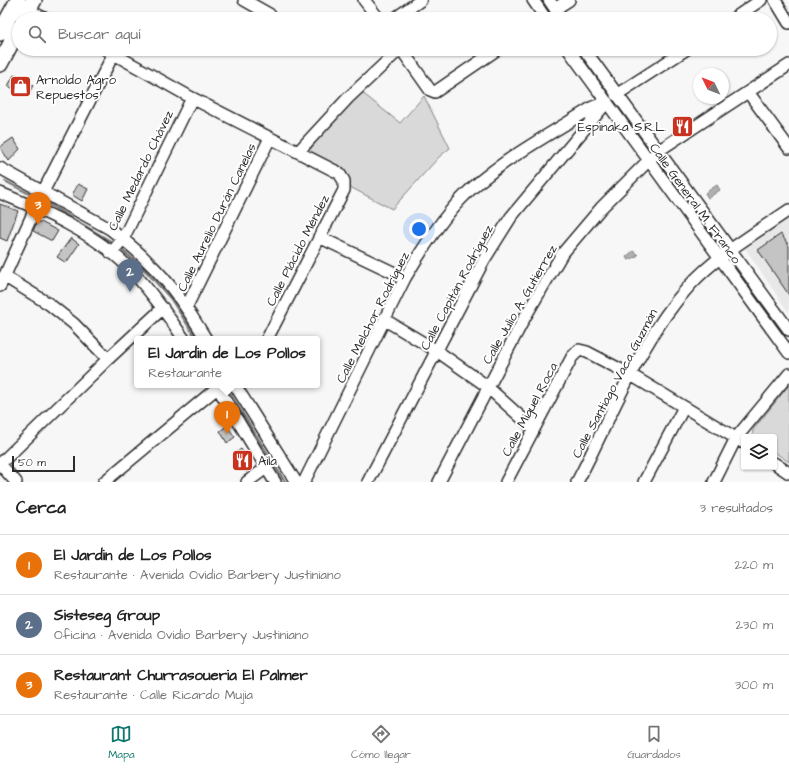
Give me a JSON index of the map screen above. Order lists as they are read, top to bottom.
{
  "streets": {
    "street": [
      "Calle Medardo Chávez",
      "Calle General M. Franco",
      "Calle Aurelio Durán Canelas",
      "Calle Plácido Méndez",
      "Calle Capitán Rodríguez",
      "Calle Julio A. Gutierrez",
      "Calle Melchor Rodríguez",
      "Calle Santiago Vaca Guzmán",
      "Calle Miguel Roca"
    ]
  },
  "crossings": [
    ["Calle General M. Franco", "Calle Capitán Rodríguez"],
    ["Calle General M. Franco", "Calle Julio A. Gutierrez"],
    ["Calle General M. Franco", "Calle Melchor Rodríguez"],
    ["Calle General M. Franco", "Calle Santiago Vaca Guzmán"],
    ["Calle Capitán Rodríguez", "Calle Melchor Rodríguez"],
    ["Calle Santiago Vaca Guzmán", "Calle Miguel Roca"]
  ],
  "places": {
    "shop": ["Arnoldo Agro Repuestos"],
    "restaurant": ["Espinaka S.R.L.", "Aila"]
  },
  "scale_bar": "50 m",
  "north": "top left",
  "page": {
    "search": "Buscar aquí",
    "pins": ["3", "2", "1"],
    "popup": ["El Jardin de Los Pollos", "Restaurante"],
    "scale": "50 m",
    "heading": ["Cerca", "3 resultados"],
    "list": [
      {
        "mark": "1",
        "name": "El Jardin de Los Pollos",
        "note": "Restaurante · Avenida Ovidio Barbery Justiniano",
        "value": "220 m"
      },
      {
        "mark": "2",
        "name": "Sisteseg Group",
        "note": "Oficina · Avenida Ovidio Barbery Justiniano",
        "value": "230 m"
      },
      {
        "mark": "3",
        "name": "Restaurant Churrasoueria El Palmer",
        "note": "Restaurante · Calle Ricardo Mujia",
        "value": "300 m"
      }
    ],
    "nav": ["Mapa", "Cómo llegar", "Guardados"]
  }
}
